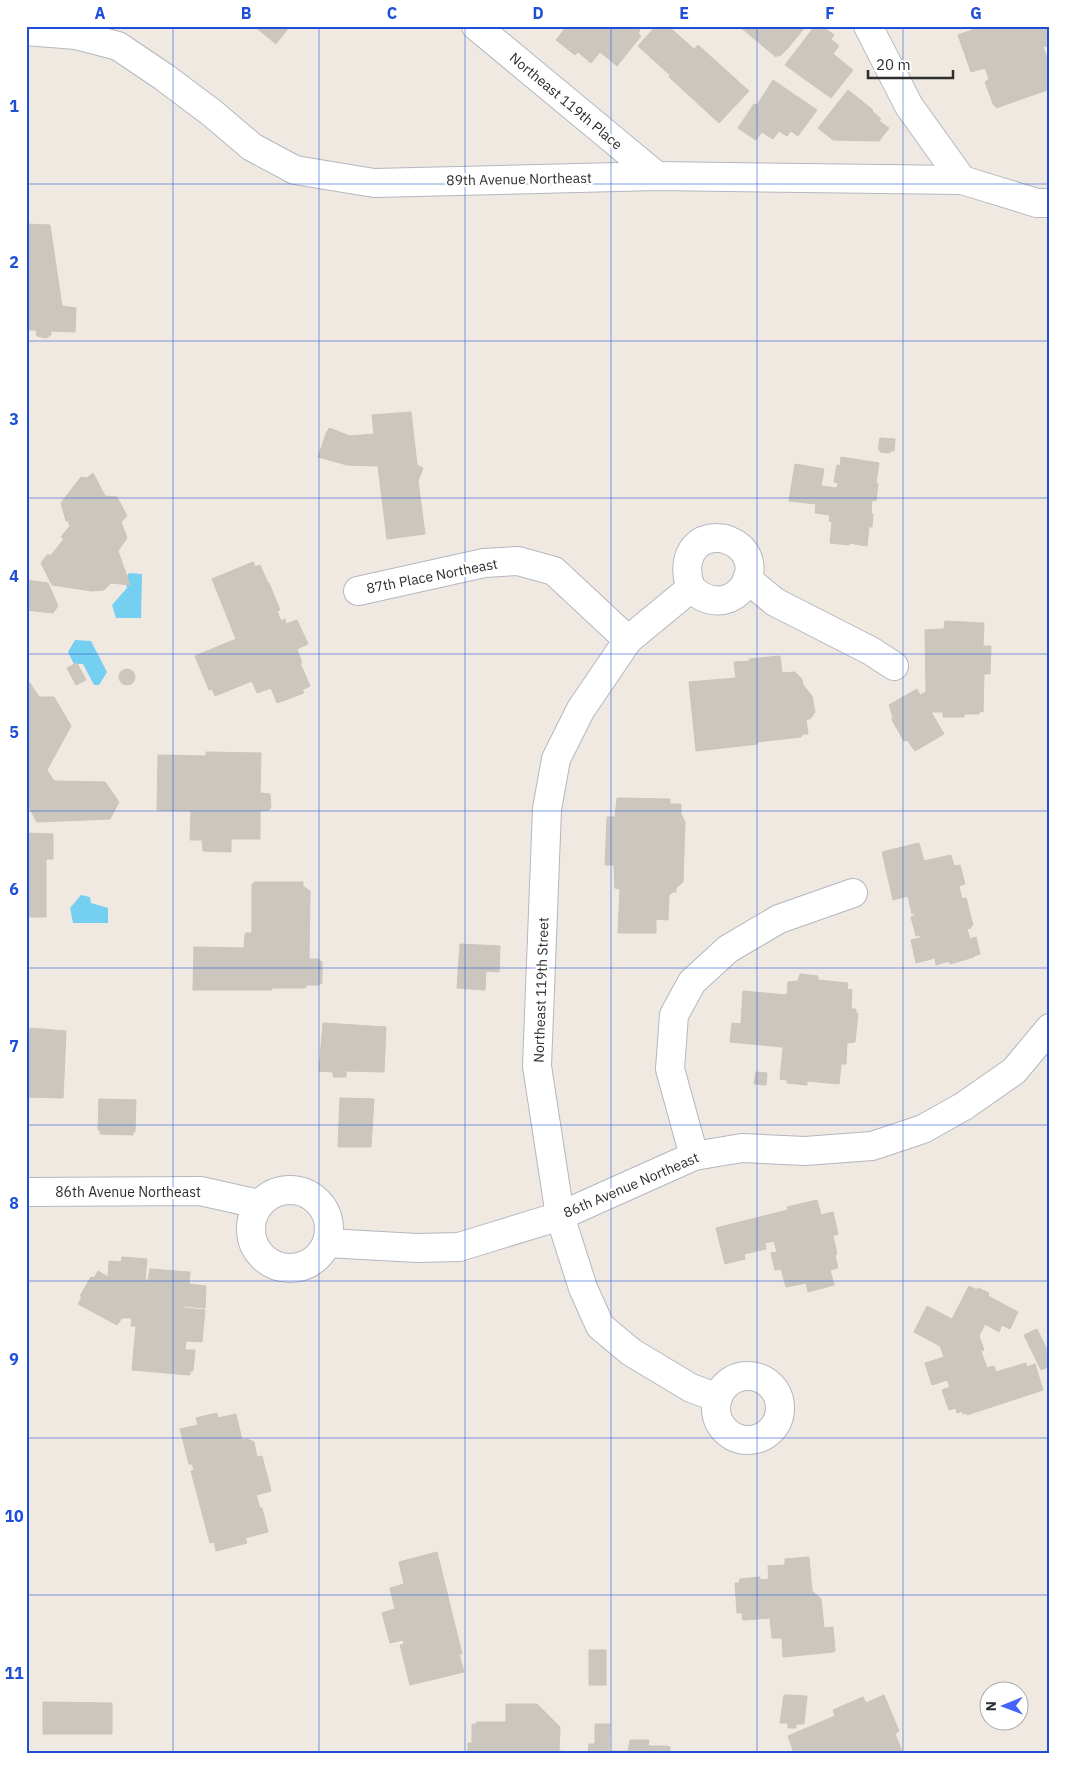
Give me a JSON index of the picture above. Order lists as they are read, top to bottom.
{
  "streets": {
    "street": [
      "Northeast 119th Place",
      "89th Avenue Northeast",
      "87th Place Northeast",
      "Northeast 119th Street",
      "86th Avenue Northeast"
    ]
  },
  "crossings": [
    ["Northeast 119th Place", "89th Avenue Northeast"],
    ["87th Place Northeast", "Northeast 119th Street"],
    ["Northeast 119th Street", "86th Avenue Northeast"]
  ],
  "scale_bar": "20 m",
  "north": "left",
  "grid": {
    "columns": [
      "A",
      "B",
      "C",
      "D",
      "E",
      "F",
      "G"
    ],
    "rows": [
      "1",
      "2",
      "3",
      "4",
      "5",
      "6",
      "7",
      "8",
      "9",
      "10",
      "11"
    ]
  }
}
